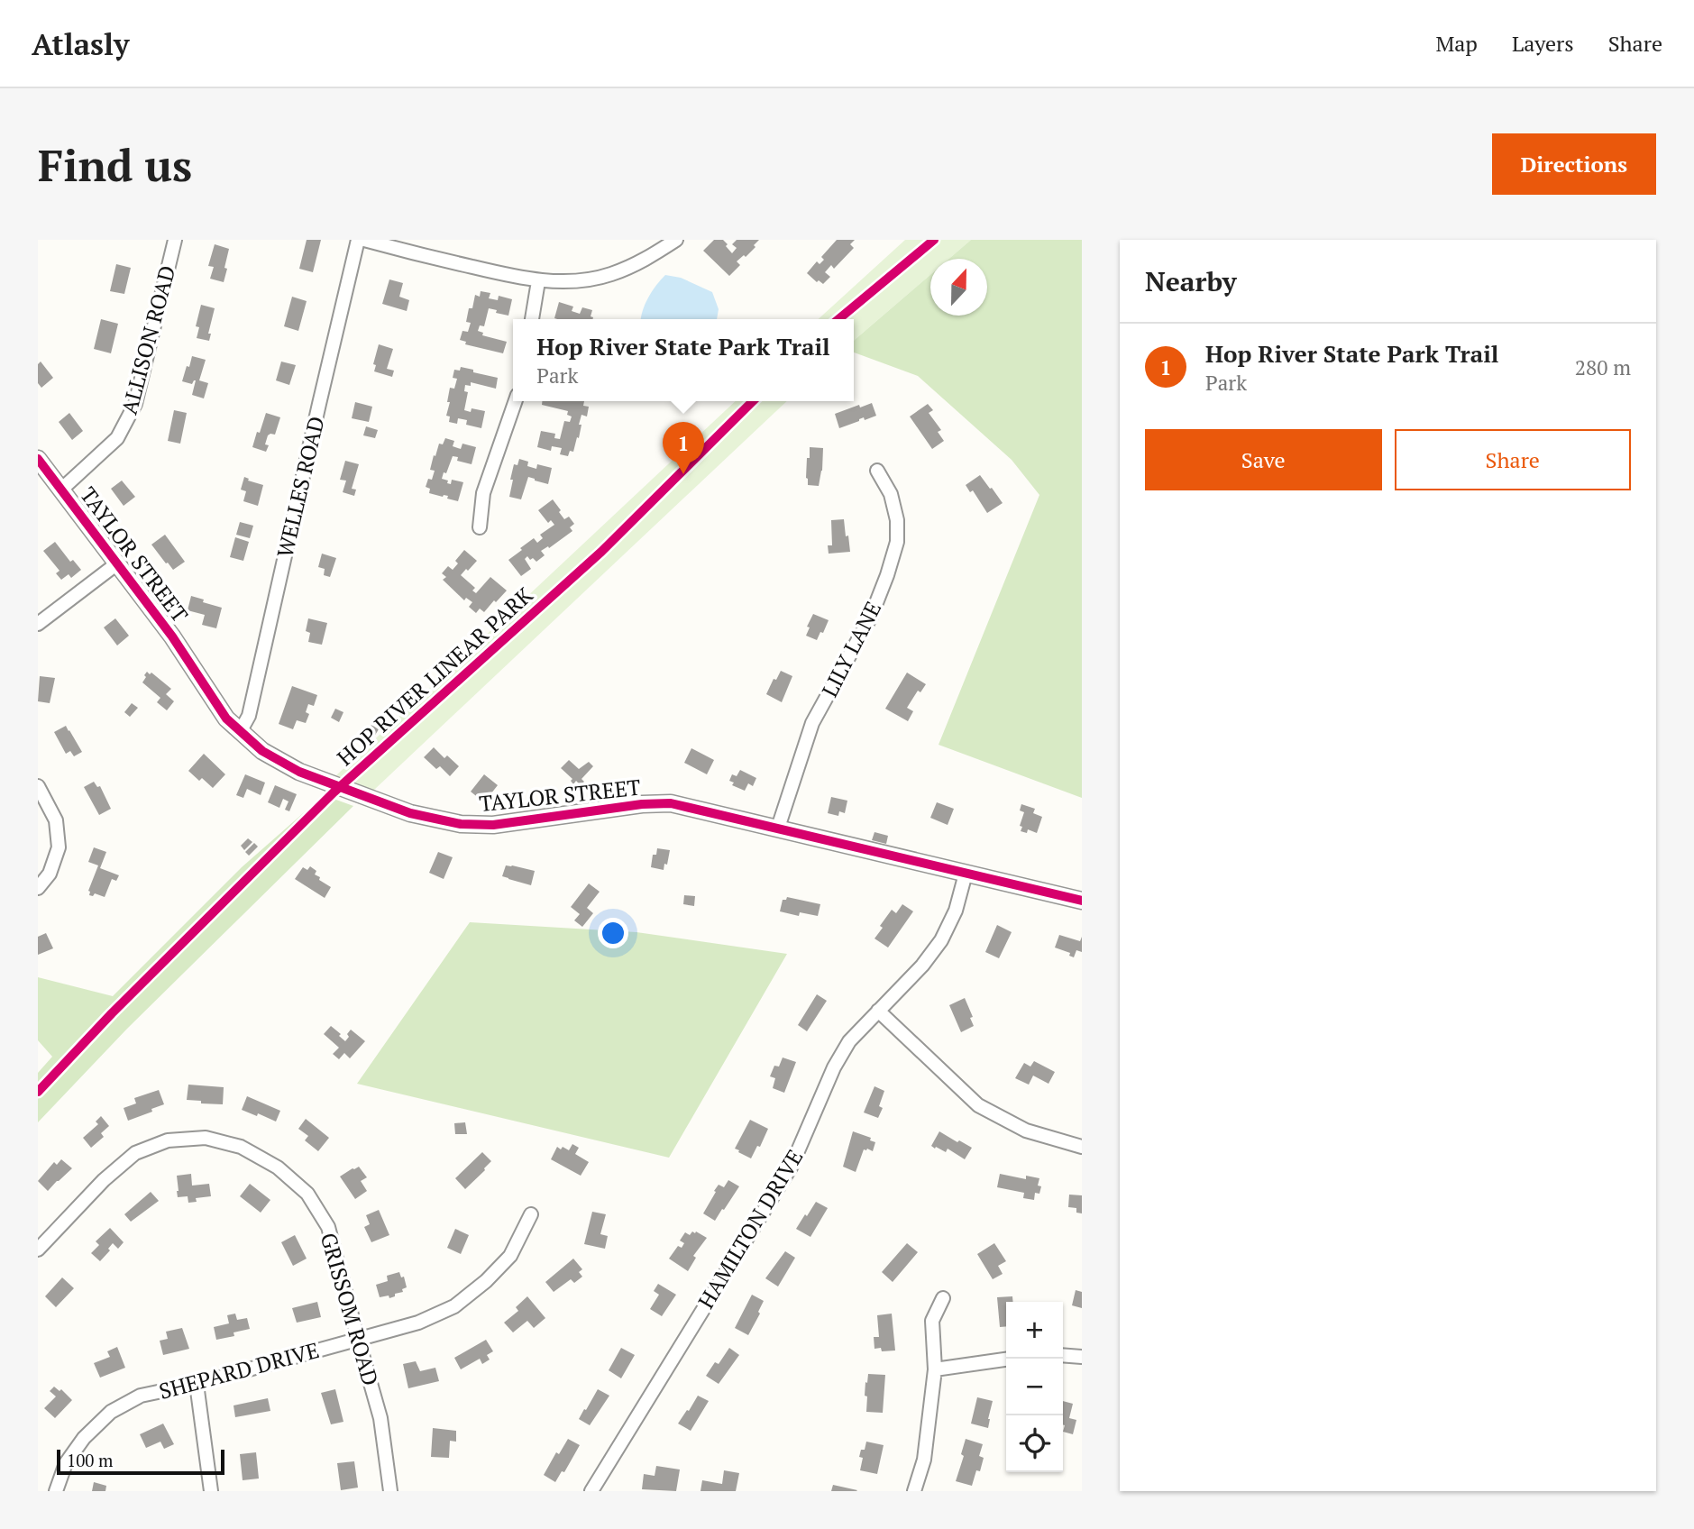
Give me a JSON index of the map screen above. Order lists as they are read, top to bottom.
{
  "streets": {
    "street": [
      "ALLISON ROAD",
      "WELLES ROAD",
      "TAYLOR STREET",
      "LILY LANE",
      "HAMILTON DRIVE",
      "GRISSOM ROAD",
      "SHEPARD DRIVE"
    ],
    "cycle path": ["HOP RIVER LINEAR PARK"]
  },
  "crossings": [
    ["ALLISON ROAD", "TAYLOR STREET"],
    ["WELLES ROAD", "TAYLOR STREET"],
    ["TAYLOR STREET", "LILY LANE"],
    ["TAYLOR STREET", "HAMILTON DRIVE"],
    ["GRISSOM ROAD", "SHEPARD DRIVE"]
  ],
  "scale_bar": "100 m",
  "north": "top",
  "page": {
    "header": "Atlasly",
    "nav": ["Map", "Layers", "Share"],
    "buttons": [
      "Directions",
      ["Save", "Share"]
    ],
    "title": "Find us",
    "heading": "Nearby",
    "popup": ["Hop River State Park Trail", "Park"],
    "list": [
      {
        "mark": "1",
        "name": "Hop River State Park Trail",
        "note": "Park",
        "value": "280 m"
      }
    ],
    "pins": "1",
    "map_buttons": ["+", "−"],
    "scale": "100 m"
  }
}
